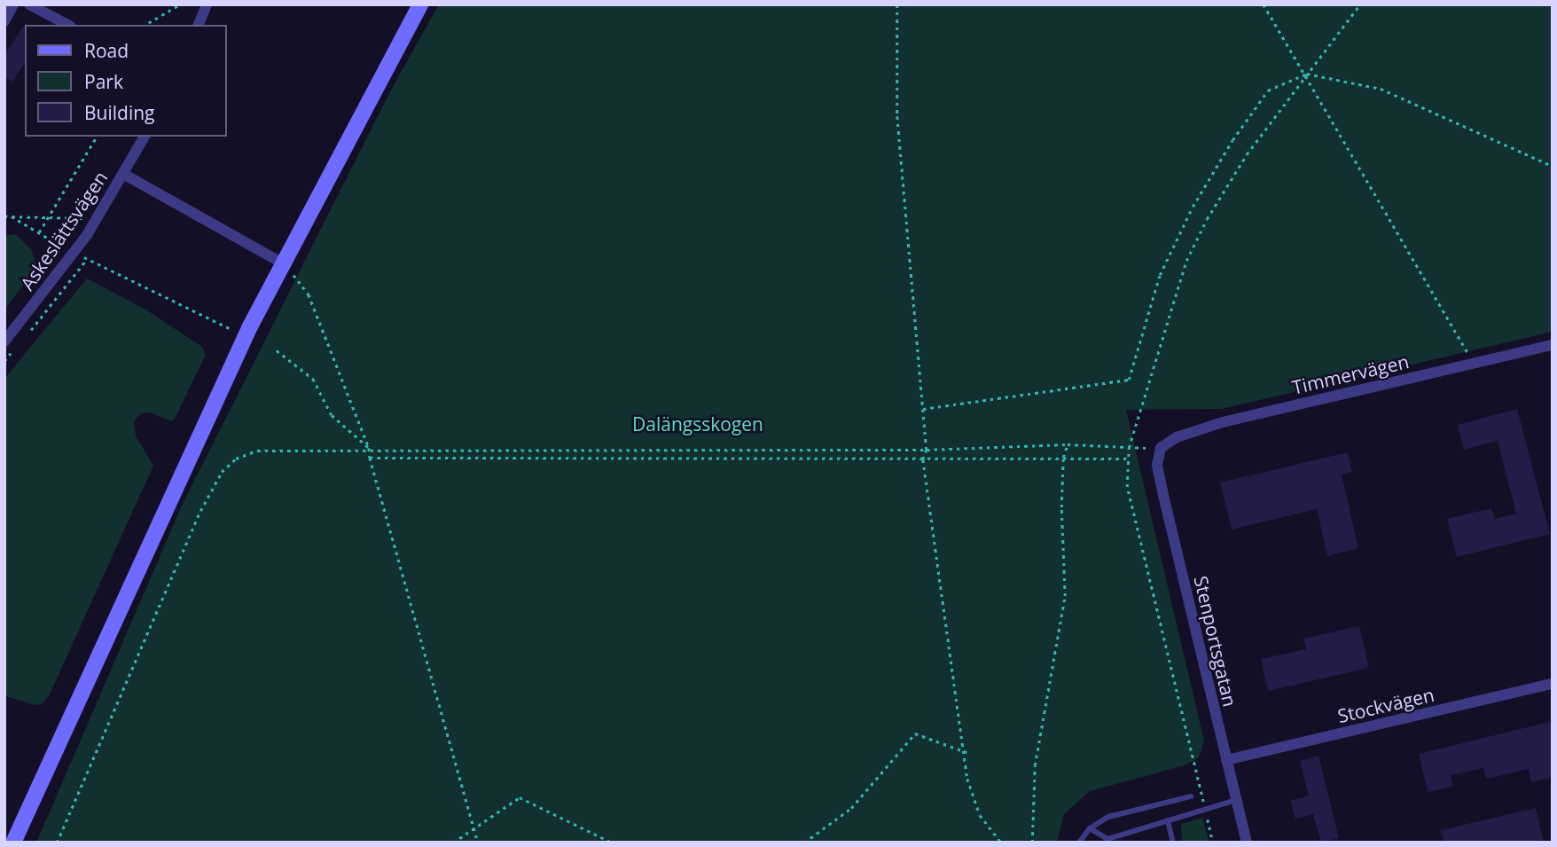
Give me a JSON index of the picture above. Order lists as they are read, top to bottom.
{
  "streets": {
    "street": [
      "Askeslättsvägen",
      "Timmervägen",
      "Stenportsgatan",
      "Stockvägen"
    ]
  },
  "crossings": [
    ["Timmervägen", "Stenportsgatan"],
    ["Stenportsgatan", "Stockvägen"]
  ],
  "parks": ["Dalängsskogen"],
  "legend": ["Road", "Park", "Building"]
}
